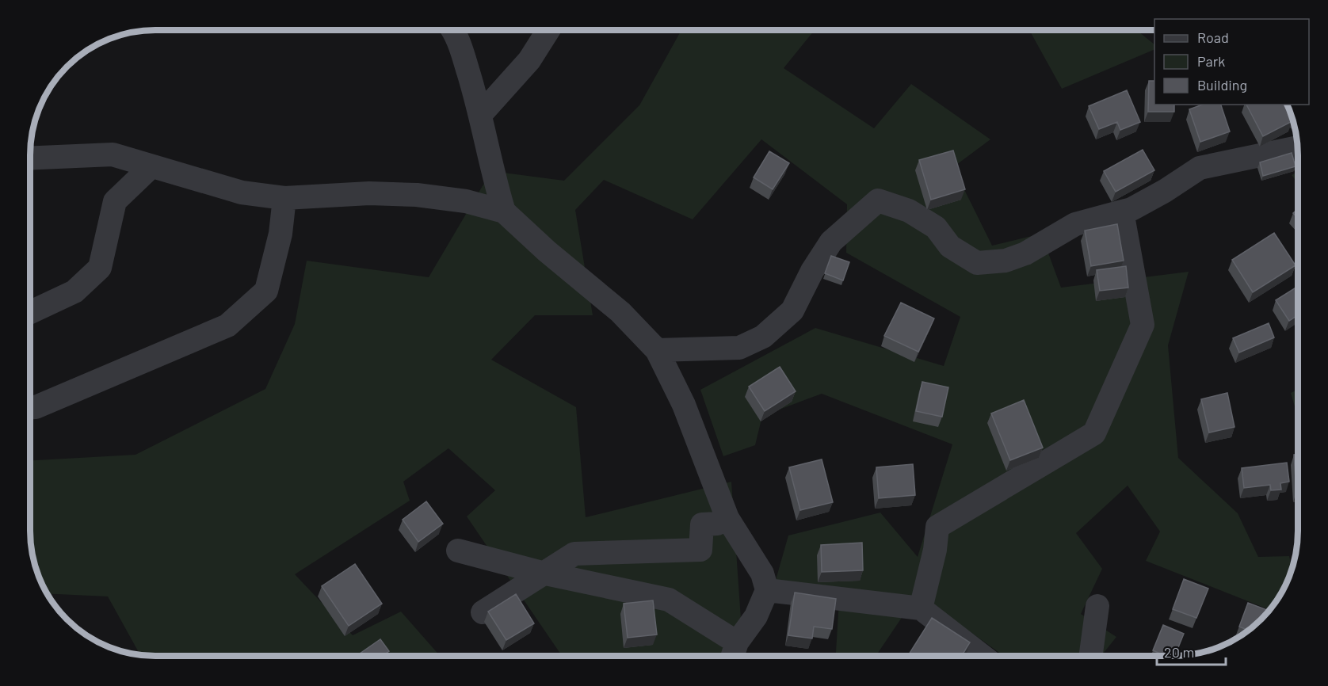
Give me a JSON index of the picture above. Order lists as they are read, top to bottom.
{
  "legend": ["Road", "Park", "Building"],
  "scale_bar": "20 m"
}
